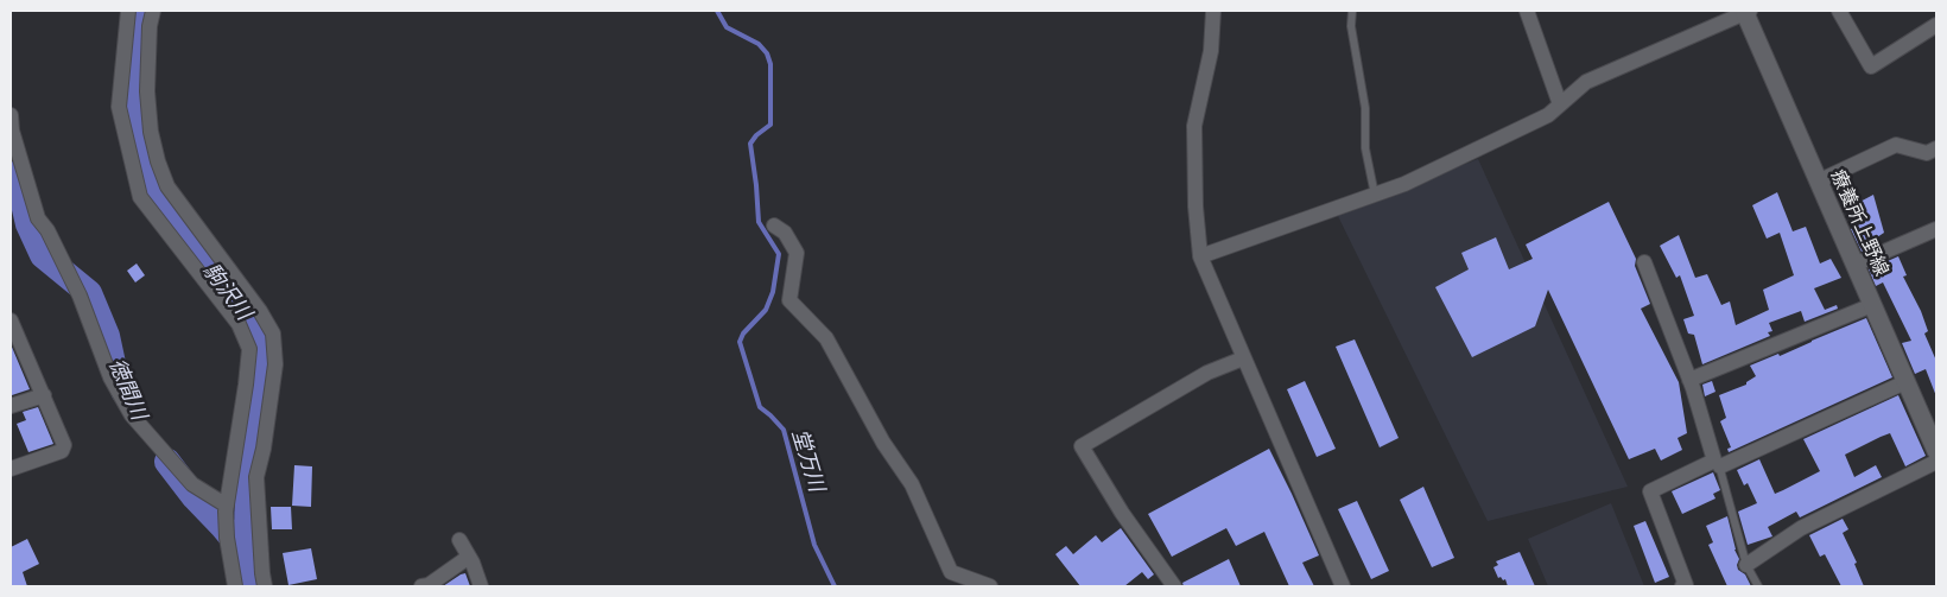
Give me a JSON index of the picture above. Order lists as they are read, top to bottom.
{
  "streets": {
    "street": ["療養所上野線"]
  },
  "water": ["駒沢川", "徳間川", "堂万川"]
}
